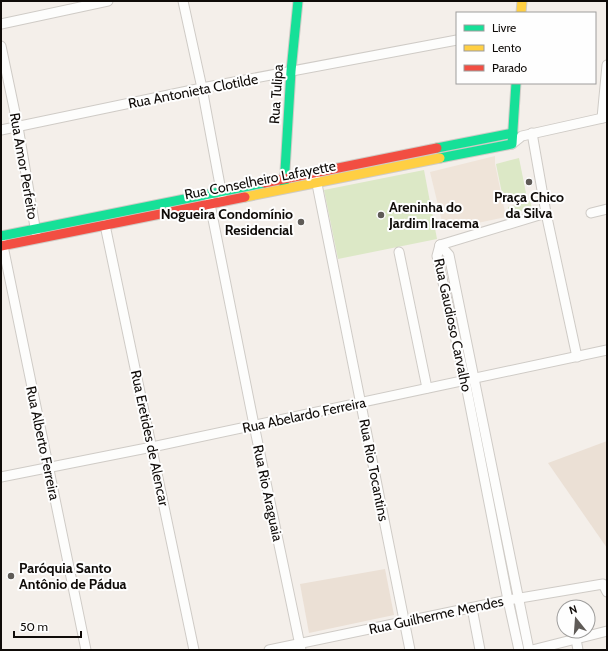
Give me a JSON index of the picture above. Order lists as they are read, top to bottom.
{
  "streets": {
    "street": [
      "Rua Antonieta Clotilde",
      "Rua Tulipa",
      "Rua Amor Perfeito",
      "Rua Conselheiro Lafayette",
      "Rua Gaudioso Carvalho",
      "Rua Abelardo Ferreira",
      "Rua Eretides de Alencar",
      "Rua Alberto Ferreira",
      "Rua Rio Tocantins",
      "Rua Rio Araguaia",
      "Rua Guilherme Mendes"
    ]
  },
  "crossings": [
    ["Rua Antonieta Clotilde", "Rua Tulipa"],
    ["Rua Antonieta Clotilde", "Rua Amor Perfeito"],
    ["Rua Tulipa", "Rua Conselheiro Lafayette"],
    ["Rua Amor Perfeito", "Rua Conselheiro Lafayette"],
    ["Rua Conselheiro Lafayette", "Rua Eretides de Alencar"],
    ["Rua Conselheiro Lafayette", "Rua Alberto Ferreira"],
    ["Rua Conselheiro Lafayette", "Rua Rio Tocantins"],
    ["Rua Conselheiro Lafayette", "Rua Rio Araguaia"],
    ["Rua Gaudioso Carvalho", "Rua Abelardo Ferreira"],
    ["Rua Gaudioso Carvalho", "Rua Guilherme Mendes"],
    ["Rua Abelardo Ferreira", "Rua Eretides de Alencar"],
    ["Rua Abelardo Ferreira", "Rua Alberto Ferreira"],
    ["Rua Abelardo Ferreira", "Rua Rio Tocantins"],
    ["Rua Abelardo Ferreira", "Rua Rio Araguaia"],
    ["Rua Rio Tocantins", "Rua Guilherme Mendes"],
    ["Rua Rio Araguaia", "Rua Guilherme Mendes"]
  ],
  "places": [
    "Praça Chico da Silva",
    "Areninha do Jardim Iracema",
    "Nogueira Condomínio Residencial",
    "Paróquia Santo Antônio de Pádua"
  ],
  "legend": ["Livre", "Lento", "Parado"],
  "scale_bar": "50 m",
  "north": "top"
}
